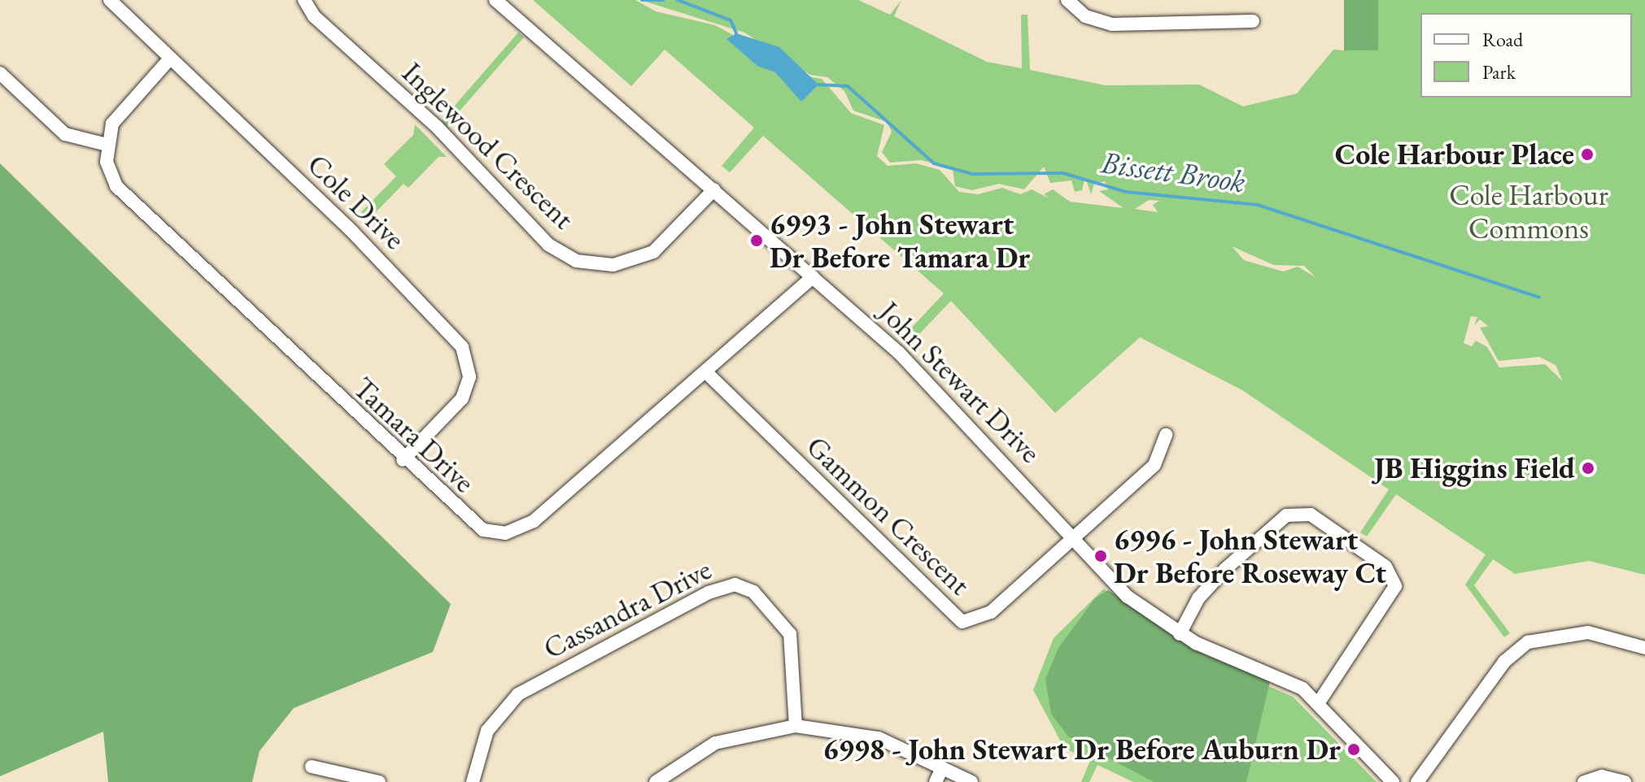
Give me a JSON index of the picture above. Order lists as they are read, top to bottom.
{
  "streets": {
    "street": [
      "Inglewood Crescent",
      "Cole Drive",
      "John Stewart Drive",
      "Tamara Drive",
      "Gammon Crescent",
      "Cassandra Drive"
    ]
  },
  "crossings": [
    ["Inglewood Crescent", "John Stewart Drive"],
    ["Cole Drive", "Tamara Drive"],
    ["John Stewart Drive", "Tamara Drive"],
    ["John Stewart Drive", "Gammon Crescent"],
    ["Tamara Drive", "Gammon Crescent"]
  ],
  "water": ["Bissett Brook"],
  "parks": ["Cole Harbour Commons"],
  "places": [
    "Cole Harbour Place",
    "6993 - John Stewart Dr Before Tamara Dr",
    "JB Higgins Field",
    "6996 - John Stewart Dr Before Roseway Ct",
    "6998 - John Stewart Dr Before Auburn Dr"
  ],
  "legend": ["Road", "Park"]
}
